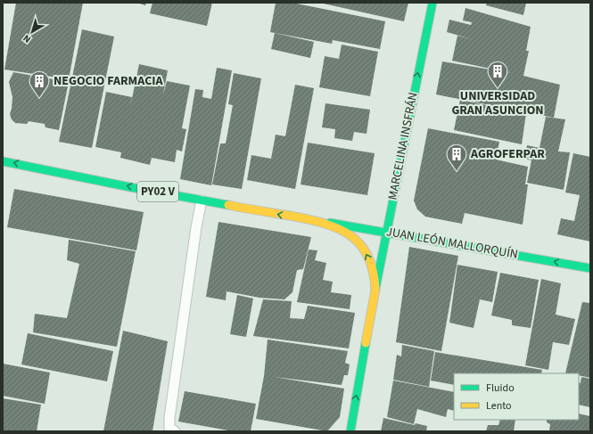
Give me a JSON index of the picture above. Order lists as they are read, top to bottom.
{
  "streets": {
    "main road": ["MARCELINA INSFRÁN", "PY02 V", "JUAN LEÓN MALLORQUÍN"]
  },
  "crossings": [
    ["MARCELINA INSFRÁN", "PY02 V"],
    ["MARCELINA INSFRÁN", "JUAN LEÓN MALLORQUÍN"],
    ["PY02 V", "JUAN LEÓN MALLORQUÍN"]
  ],
  "one_way": ["MARCELINA INSFRÁN", "JUAN LEÓN MALLORQUÍN"],
  "places": {
    "building": ["UNIVERSIDAD GRAN ASUNCION", "NEGOCIO FARMACIA", "AGROFERPAR"]
  },
  "legend": ["Fluido", "Lento"],
  "north": "bottom left"
}
